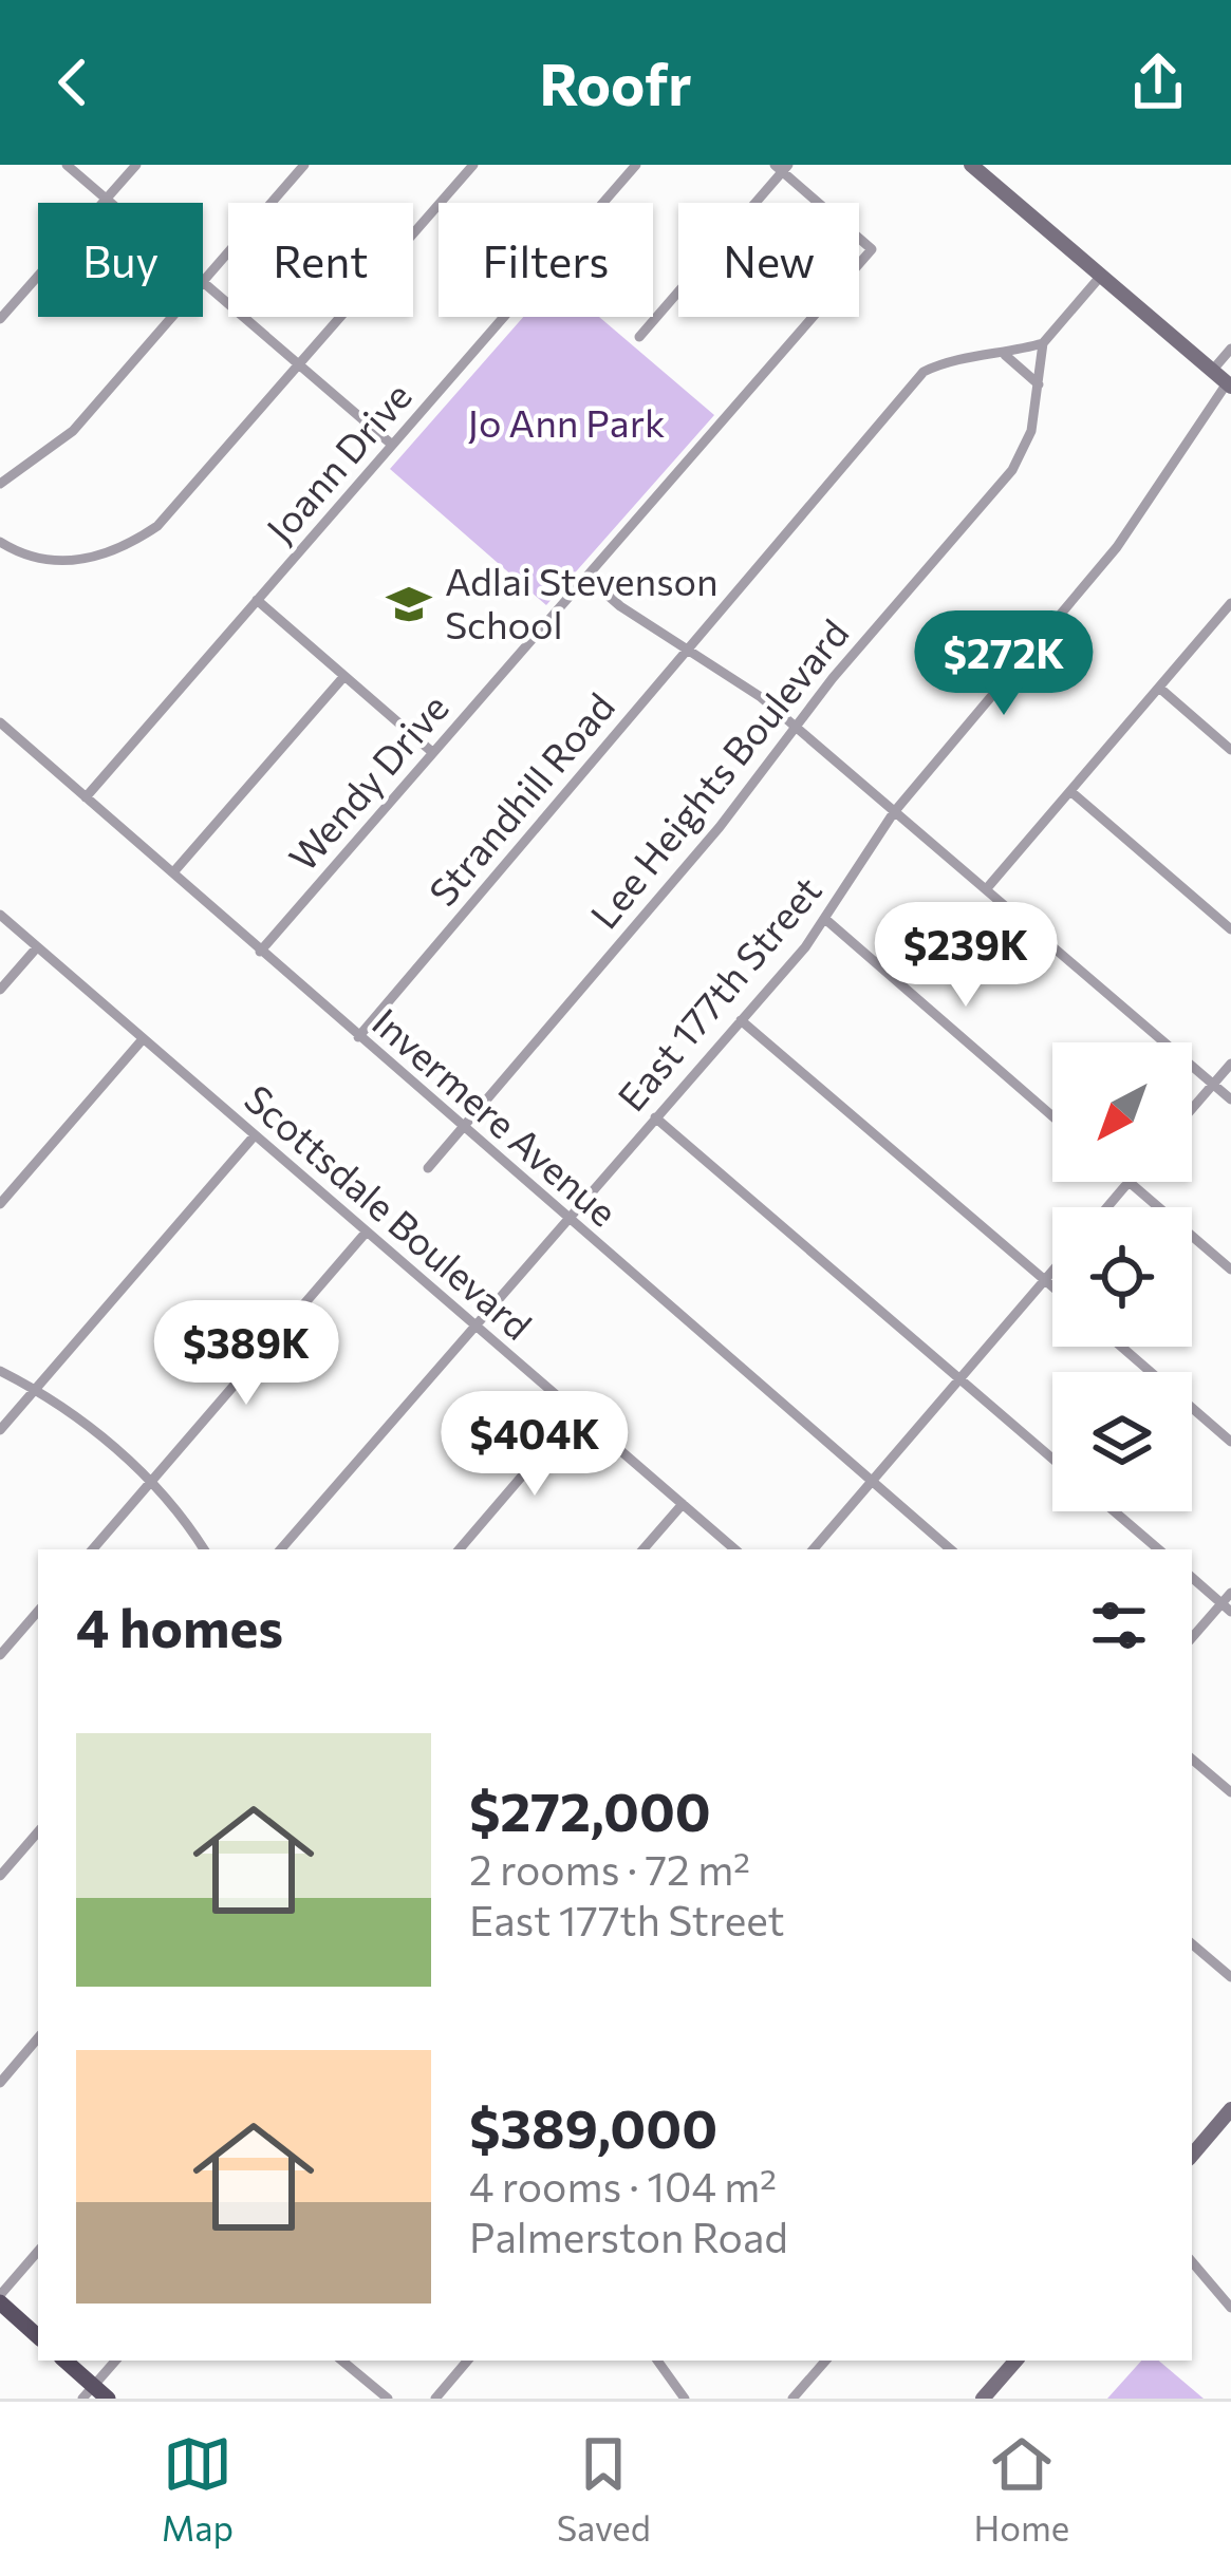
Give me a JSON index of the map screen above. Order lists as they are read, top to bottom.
{
  "streets": {
    "street": [
      "Joann Drive",
      "Lee Heights Boulevard",
      "Wendy Drive",
      "Strandhill Road",
      "East 177th Street",
      "Invermere Avenue",
      "Scottsdale Boulevard"
    ]
  },
  "crossings": [
    ["Joann Drive", "Invermere Avenue"],
    ["Lee Heights Boulevard", "Strandhill Road"],
    ["Lee Heights Boulevard", "Invermere Avenue"],
    ["Wendy Drive", "Invermere Avenue"],
    ["Strandhill Road", "Invermere Avenue"],
    ["East 177th Street", "Invermere Avenue"],
    ["East 177th Street", "Scottsdale Boulevard"]
  ],
  "parks": ["Jo Ann Park"],
  "places": {
    "school or university": ["Adlai Stevenson School"]
  },
  "north": "bottom left",
  "page": {
    "header": "Roofr",
    "chip": [
      "Buy",
      "Rent",
      "Filters",
      "New"
    ],
    "price": [
      "$272K",
      "$239K",
      "$389K",
      "$404K"
    ],
    "heading": "4 homes",
    "list": [
      {
        "name": "$272,000",
        "note": "2 rooms · 72 m² · East 177th Street"
      },
      {
        "name": "$389,000",
        "note": "4 rooms · 104 m² · Palmerston Road"
      }
    ],
    "tabs": ["Map", "Saved", "Home"]
  }
}
